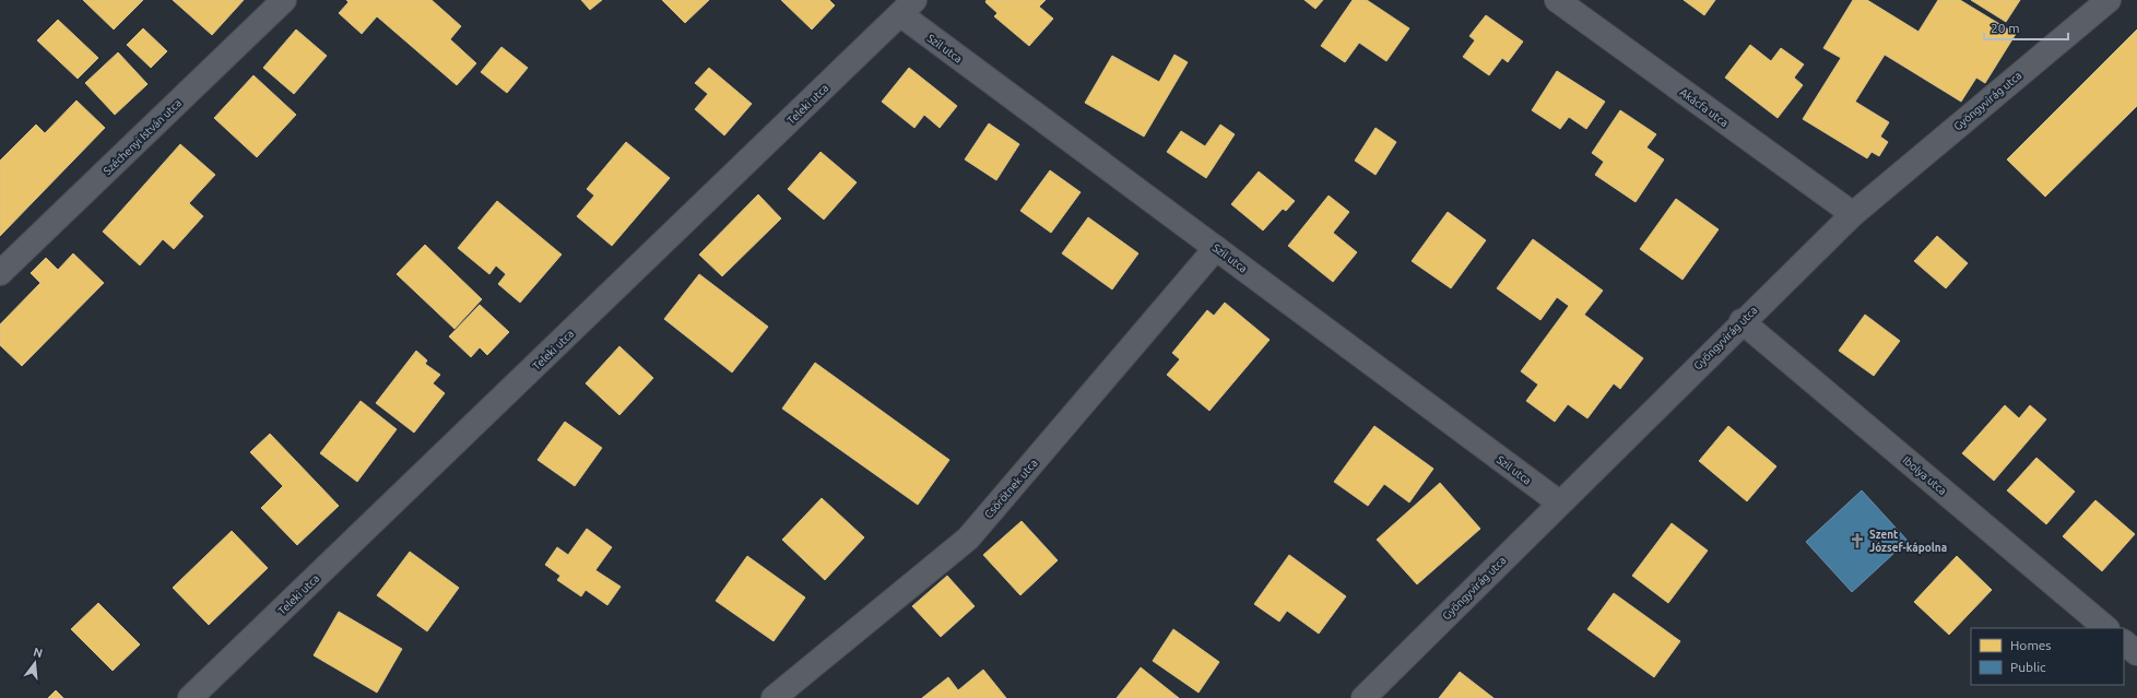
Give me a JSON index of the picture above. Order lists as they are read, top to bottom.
{
  "streets": {
    "street": [
      "Szil utca",
      "Gyöngyvirág utca",
      "Teleki utca",
      "Akácfa utca",
      "Széchenyi István utca",
      "Ibolya utca",
      "Csörötnek utca"
    ]
  },
  "crossings": [
    ["Szil utca", "Gyöngyvirág utca"],
    ["Szil utca", "Teleki utca"],
    ["Szil utca", "Csörötnek utca"],
    ["Gyöngyvirág utca", "Akácfa utca"],
    ["Gyöngyvirág utca", "Ibolya utca"]
  ],
  "places": {
    "church": ["Szent József-kápolna"]
  },
  "legend": ["Homes", "Public"],
  "scale_bar": "20 m",
  "north": "top"
}
